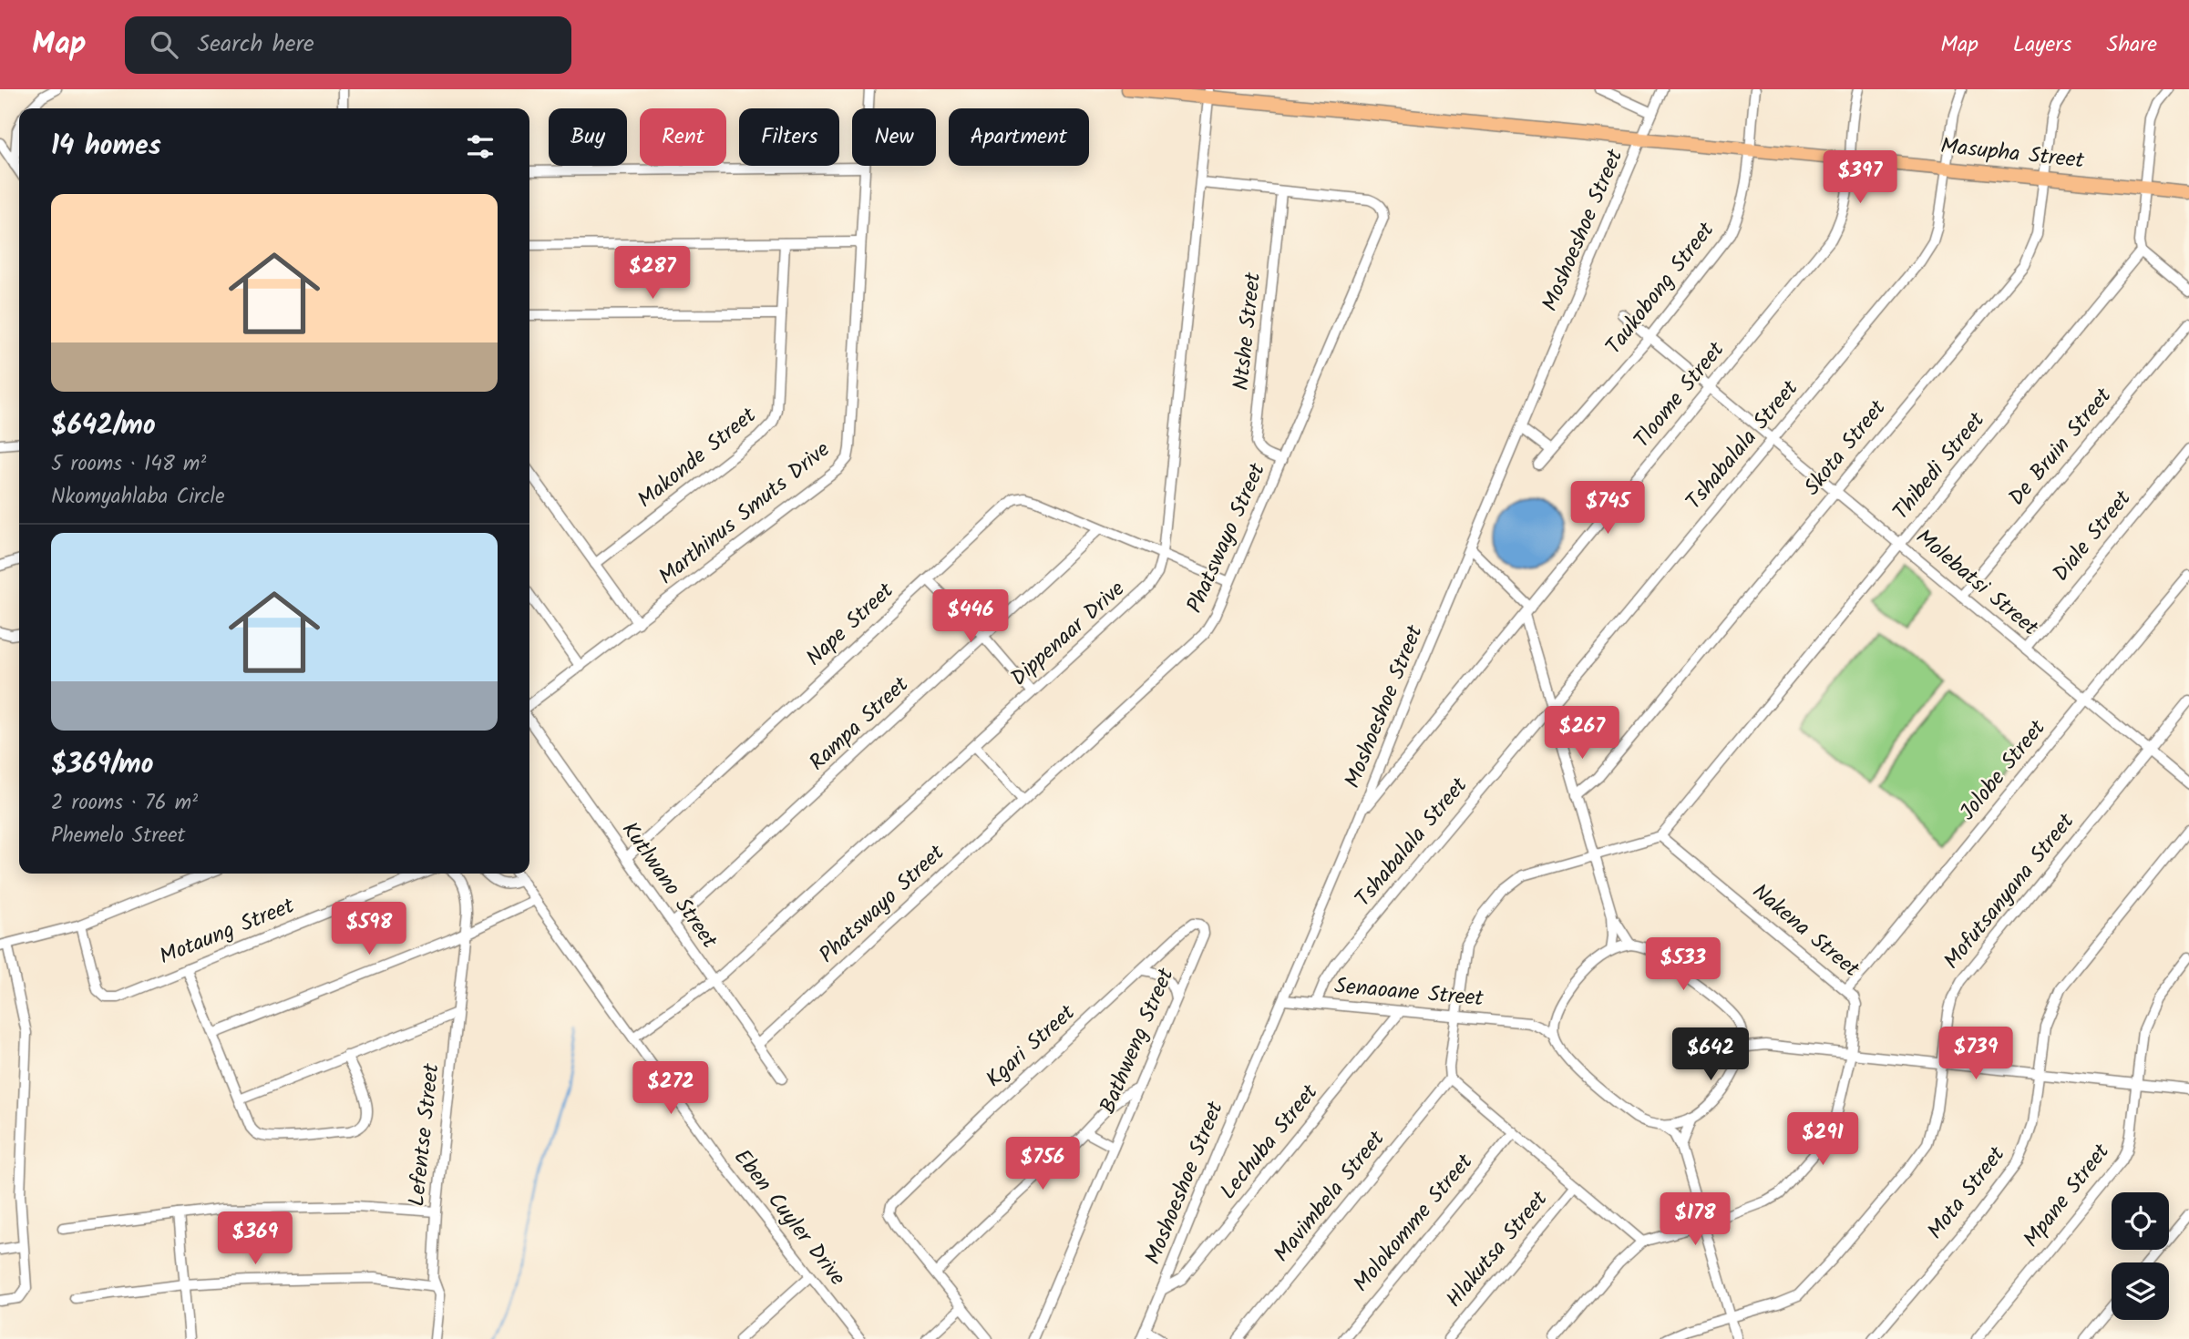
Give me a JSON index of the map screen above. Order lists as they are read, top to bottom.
{
  "streets": {
    "main road": ["Masupha Street"],
    "street": [
      "Moshoeshoe Street",
      "Taukobong Street",
      "Ntshe Street",
      "Tloome Street",
      "Tshabalala Street",
      "De Bruin Street",
      "Skota Street",
      "Makonde Street",
      "Thibedi Street",
      "Marthinus Smuts Drive",
      "Diale Street",
      "Phatswayo Street",
      "Molebatsi Street",
      "Nape Street",
      "Dippenaar Drive",
      "Rampa Street",
      "Jolobe Street",
      "Kutlwano Street",
      "Mofutsanyana Street",
      "Nakena Street",
      "Motaung Street",
      "Senaoane Street",
      "Bathweng Street",
      "Kgari Street",
      "Lefentse Street",
      "Lechuba Street",
      "Mota Street",
      "Mpane Street",
      "Mavimbela Street",
      "Eben Cuyler Drive",
      "Molokomme Street",
      "Hlakutsa Street"
    ]
  },
  "crossings": [
    ["Masupha Street", "Moshoeshoe Street"],
    ["Masupha Street", "Taukobong Street"],
    ["Masupha Street", "Tloome Street"],
    ["Masupha Street", "Tshabalala Street"],
    ["Masupha Street", "Skota Street"],
    ["Masupha Street", "Dippenaar Drive"],
    ["Moshoeshoe Street", "Tloome Street"],
    ["Moshoeshoe Street", "Senaoane Street"],
    ["Moshoeshoe Street", "Lechuba Street"],
    ["Taukobong Street", "Molebatsi Street"],
    ["Ntshe Street", "Phatswayo Street"],
    ["Tloome Street", "Molebatsi Street"],
    ["Tshabalala Street", "Molebatsi Street"],
    ["Tshabalala Street", "Senaoane Street"],
    ["De Bruin Street", "Molebatsi Street"],
    ["Skota Street", "Molebatsi Street"],
    ["Thibedi Street", "Molebatsi Street"],
    ["Thibedi Street", "Nakena Street"],
    ["Diale Street", "Molebatsi Street"],
    ["Phatswayo Street", "Nape Street"],
    ["Phatswayo Street", "Dippenaar Drive"],
    ["Phatswayo Street", "Kutlwano Street"],
    ["Molebatsi Street", "Jolobe Street"],
    ["Molebatsi Street", "Mofutsanyana Street"],
    ["Nape Street", "Dippenaar Drive"],
    ["Nape Street", "Rampa Street"],
    ["Nape Street", "Kutlwano Street"],
    ["Dippenaar Drive", "Kutlwano Street"],
    ["Dippenaar Drive", "Eben Cuyler Drive"],
    ["Rampa Street", "Kutlwano Street"],
    ["Jolobe Street", "Nakena Street"],
    ["Senaoane Street", "Lechuba Street"],
    ["Bathweng Street", "Kgari Street"]
  ],
  "page": {
    "header": "Map",
    "search": "Search here",
    "nav": ["Map", "Layers", "Share"],
    "chip": [
      "Buy",
      "Rent",
      "Filters",
      "New",
      "Apartment"
    ],
    "heading": "14 homes",
    "price": [
      "$397",
      "$287",
      "$745",
      "$446",
      "$267",
      "$598",
      "$533",
      "$739",
      "$642",
      "$272",
      "$291",
      "$756",
      "$178",
      "$369"
    ],
    "list": [
      {
        "name": "$642/mo",
        "note": "5 rooms · 148 m² · Nkomyahlaba Circle"
      },
      {
        "name": "$369/mo",
        "note": "2 rooms · 76 m² · Phemelo Street"
      }
    ]
  }
}
